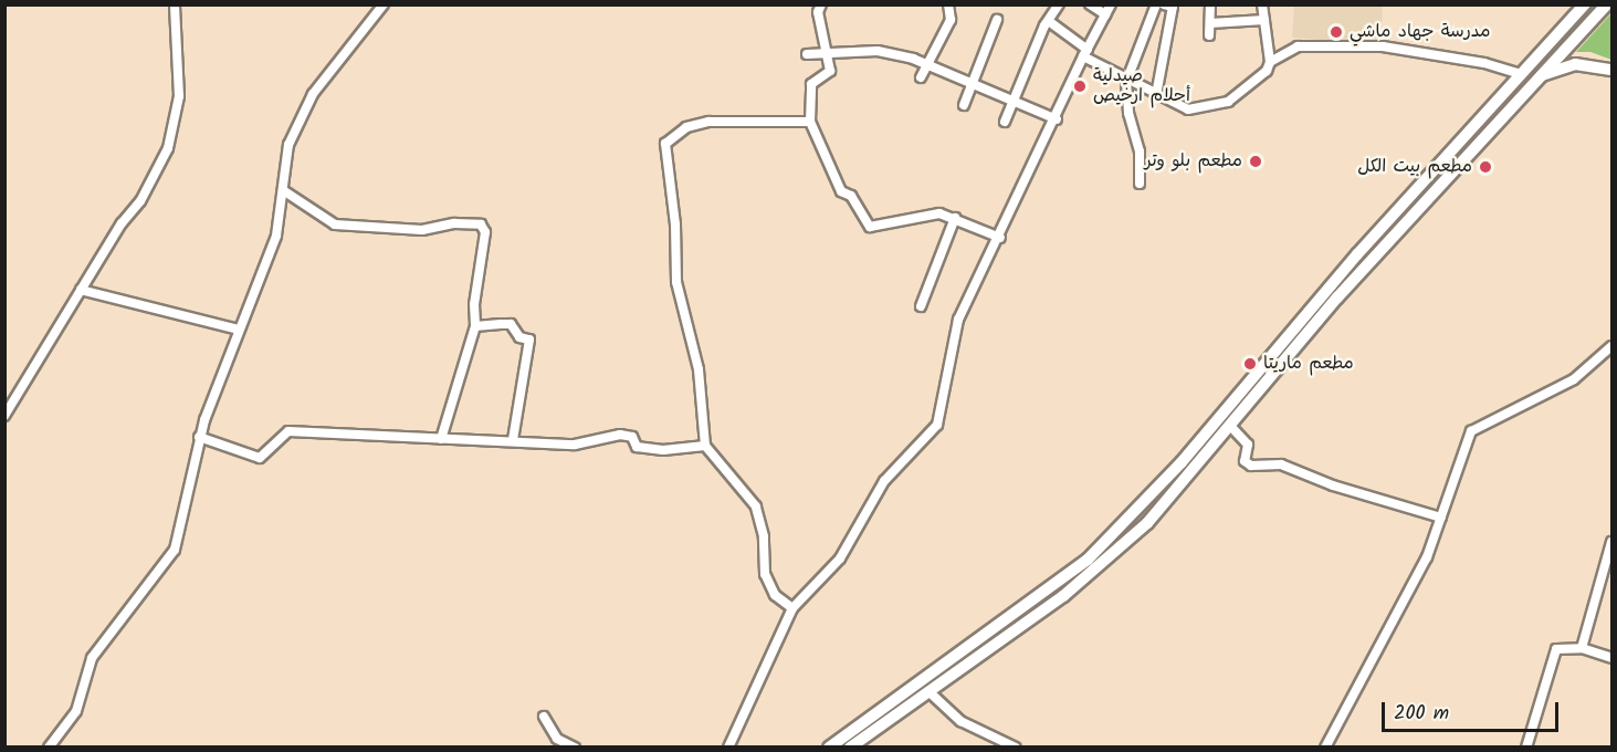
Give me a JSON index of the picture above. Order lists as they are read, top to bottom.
{
  "places": [
    "مدرسة جهاد ماشي",
    "صيدلية أحلام ارخيص",
    "مطعم بلو وتر",
    "مطعم بيت الكل",
    "مطعم ماريتا"
  ],
  "scale_bar": "200 m"
}
